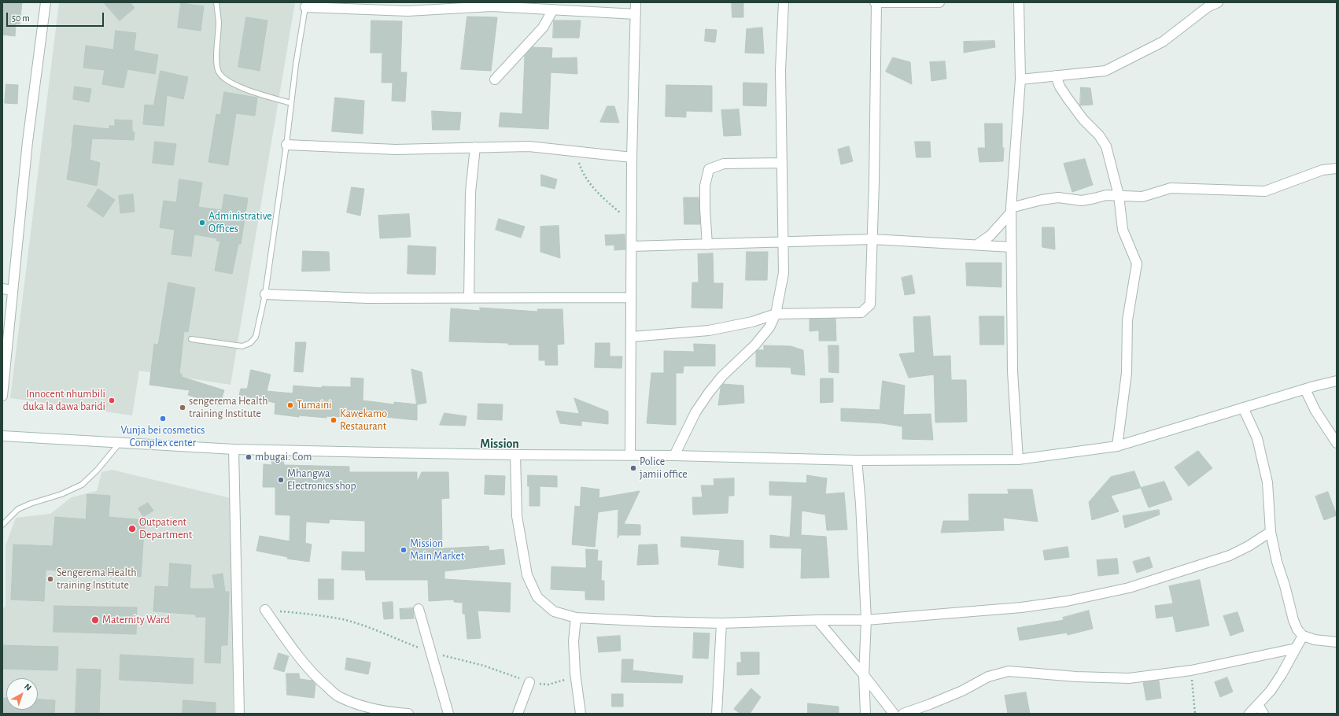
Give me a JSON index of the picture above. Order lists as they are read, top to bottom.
{
  "districts": ["Mission"],
  "places": [
    "Administrative Offices",
    "Innocent nhumbili duka la dawa baridi",
    "Tumaini",
    "sengerema Health training Institute",
    "Vunja bei cosmetics Complex center",
    "Kawekamo Restaurant",
    "mbugai. Com",
    "Police jamii office",
    "Mhangwa Electronics shop",
    "Outpatient Department",
    "Mission Main Market",
    "Sengerema Health training Institute",
    "Maternity Ward"
  ],
  "scale_bar": "50 m",
  "north": "top right"
}
